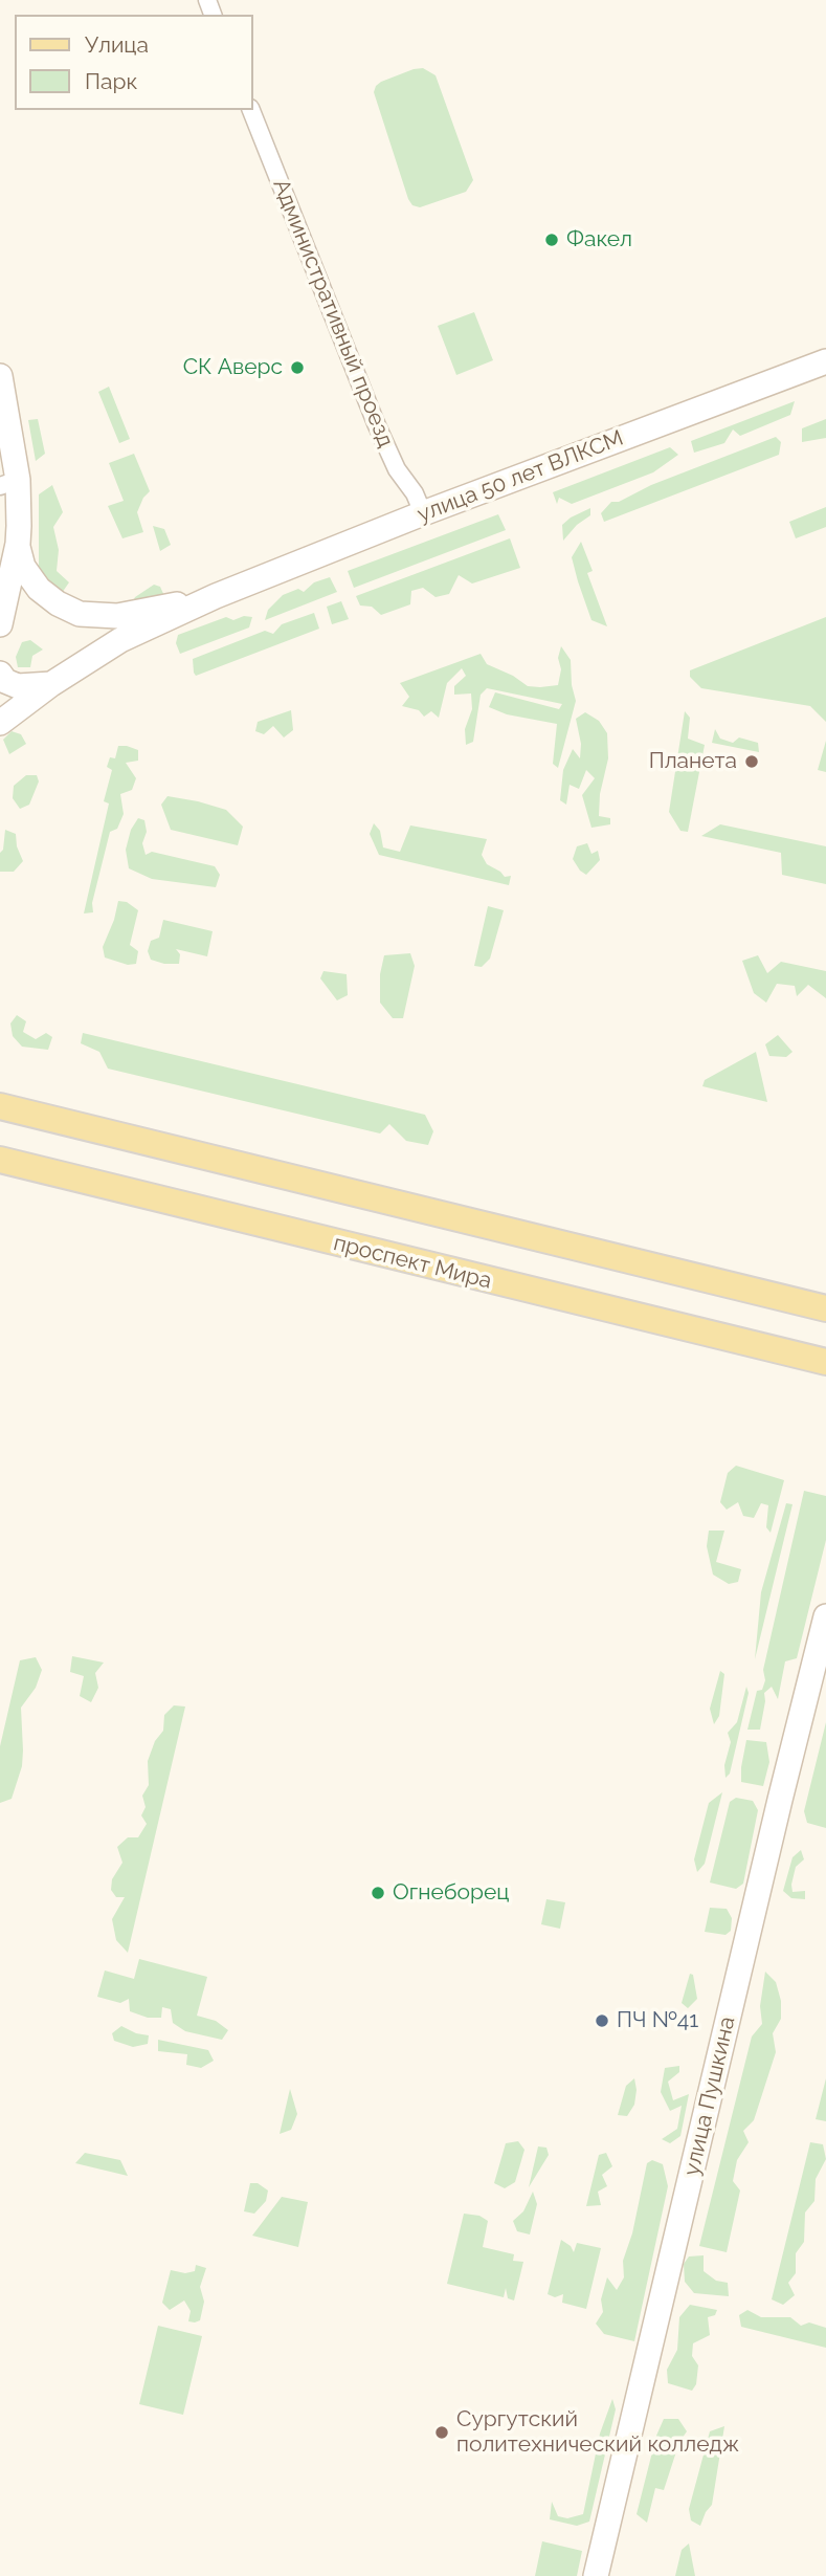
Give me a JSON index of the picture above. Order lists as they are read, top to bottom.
{
  "streets": {
    "main road": ["улица 50 лет ВЛКСМ", "проспект Мира", "улица Пушкина"],
    "street": ["Административный проезд"]
  },
  "crossings": [
    ["Административный проезд", "улица 50 лет ВЛКСМ"]
  ],
  "places": [
    "Факел",
    "СК Аверс",
    "Планета",
    "Огнеборец",
    "ПЧ №41",
    "Сургутский политехнический колледж"
  ],
  "legend": ["Улица", "Парк"]
}
